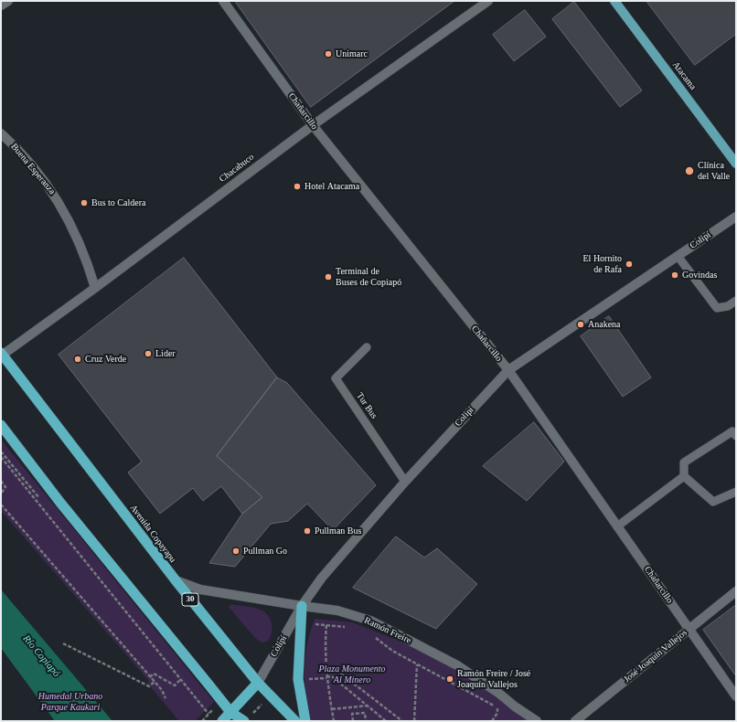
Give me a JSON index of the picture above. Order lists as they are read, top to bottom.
{
  "streets": {
    "highway": ["Avenida Copayapu", "30"],
    "main road": ["Atacama"],
    "street": [
      "Chañarcillo",
      "Chacabuco",
      "Buena Esperanza",
      "Colipí",
      "Ramón Freire",
      "José Joaquín Vallejos"
    ],
    "lane": ["Tur Bus"]
  },
  "crossings": [
    ["Chañarcillo", "Chacabuco"],
    ["Chañarcillo", "Colipí"],
    ["Chañarcillo", "José Joaquín Vallejos"],
    ["Chacabuco", "Buena Esperanza"],
    ["Chacabuco", "Avenida Copayapu"],
    ["Colipí", "Tur Bus"],
    ["Colipí", "Avenida Copayapu"],
    ["Colipí", "Ramón Freire"],
    ["Avenida Copayapu", "Ramón Freire"]
  ],
  "water": ["Río Copiapó"],
  "parks": ["Plaza Monumento Al Minero", "Humedal Urbano Parque Kaukari"],
  "places": [
    "Unimarc",
    "Clínica del Valle",
    "Hotel Atacama",
    "Bus to Caldera",
    "El Hornito de Rafa",
    "Govindas",
    "Terminal de Buses de Copiapó",
    "Anakena",
    "Lider",
    "Cruz Verde",
    "Pullman Bus",
    "Pullman Go",
    "Ramón Freire / José Joaquín Vallejos"
  ]
}
